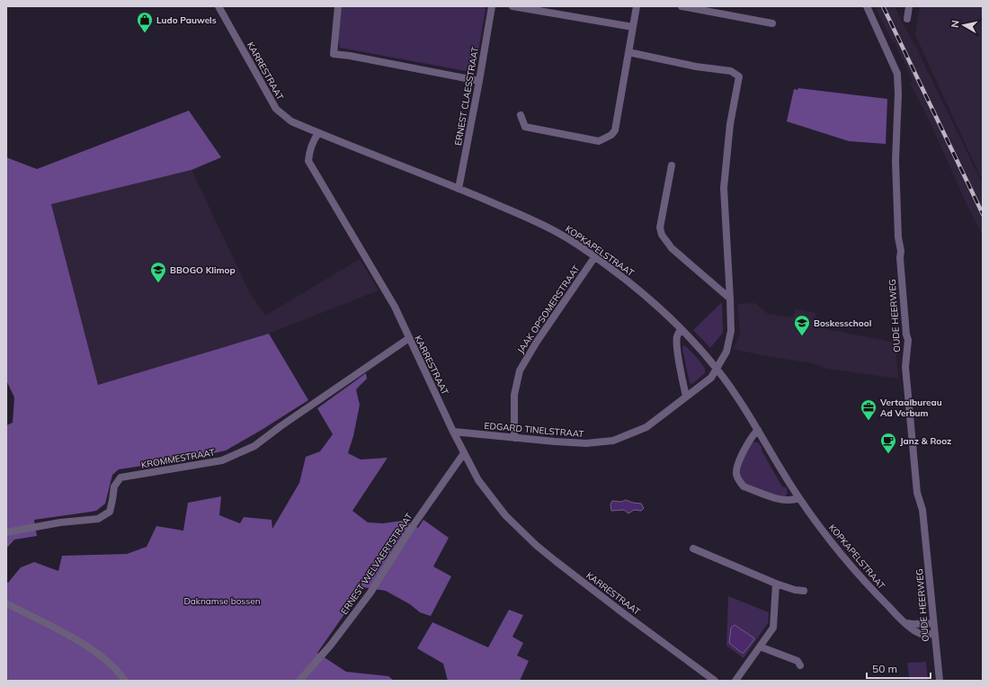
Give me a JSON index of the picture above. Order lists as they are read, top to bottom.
{
  "streets": {
    "street": [
      "KARRESTRAAT",
      "ERNEST CLAESSTRAAT",
      "KOPKAPELSTRAAT",
      "JAAK OPSOMERSTRAAT",
      "OUDE HEERWEG",
      "EDGARD TINELSTRAAT",
      "KROMMESTRAAT",
      "ERNEST WELVAERTSTRAAT"
    ]
  },
  "crossings": [
    ["KARRESTRAAT", "KOPKAPELSTRAAT"],
    ["KARRESTRAAT", "EDGARD TINELSTRAAT"],
    ["KARRESTRAAT", "KROMMESTRAAT"],
    ["KARRESTRAAT", "ERNEST WELVAERTSTRAAT"],
    ["ERNEST CLAESSTRAAT", "KOPKAPELSTRAAT"],
    ["KOPKAPELSTRAAT", "JAAK OPSOMERSTRAAT"],
    ["KOPKAPELSTRAAT", "OUDE HEERWEG"],
    ["KOPKAPELSTRAAT", "EDGARD TINELSTRAAT"],
    ["JAAK OPSOMERSTRAAT", "EDGARD TINELSTRAAT"]
  ],
  "parks": ["Daknamse bossen"],
  "places": {
    "shop": ["Ludo Pauwels"],
    "school or university": ["BBOGO Klimop", "Boskesschool"],
    "office": ["Vertaalbureau Ad Verbum"],
    "cafe": ["Janz & Rooz"]
  },
  "scale_bar": "50 m",
  "north": "left"
}
